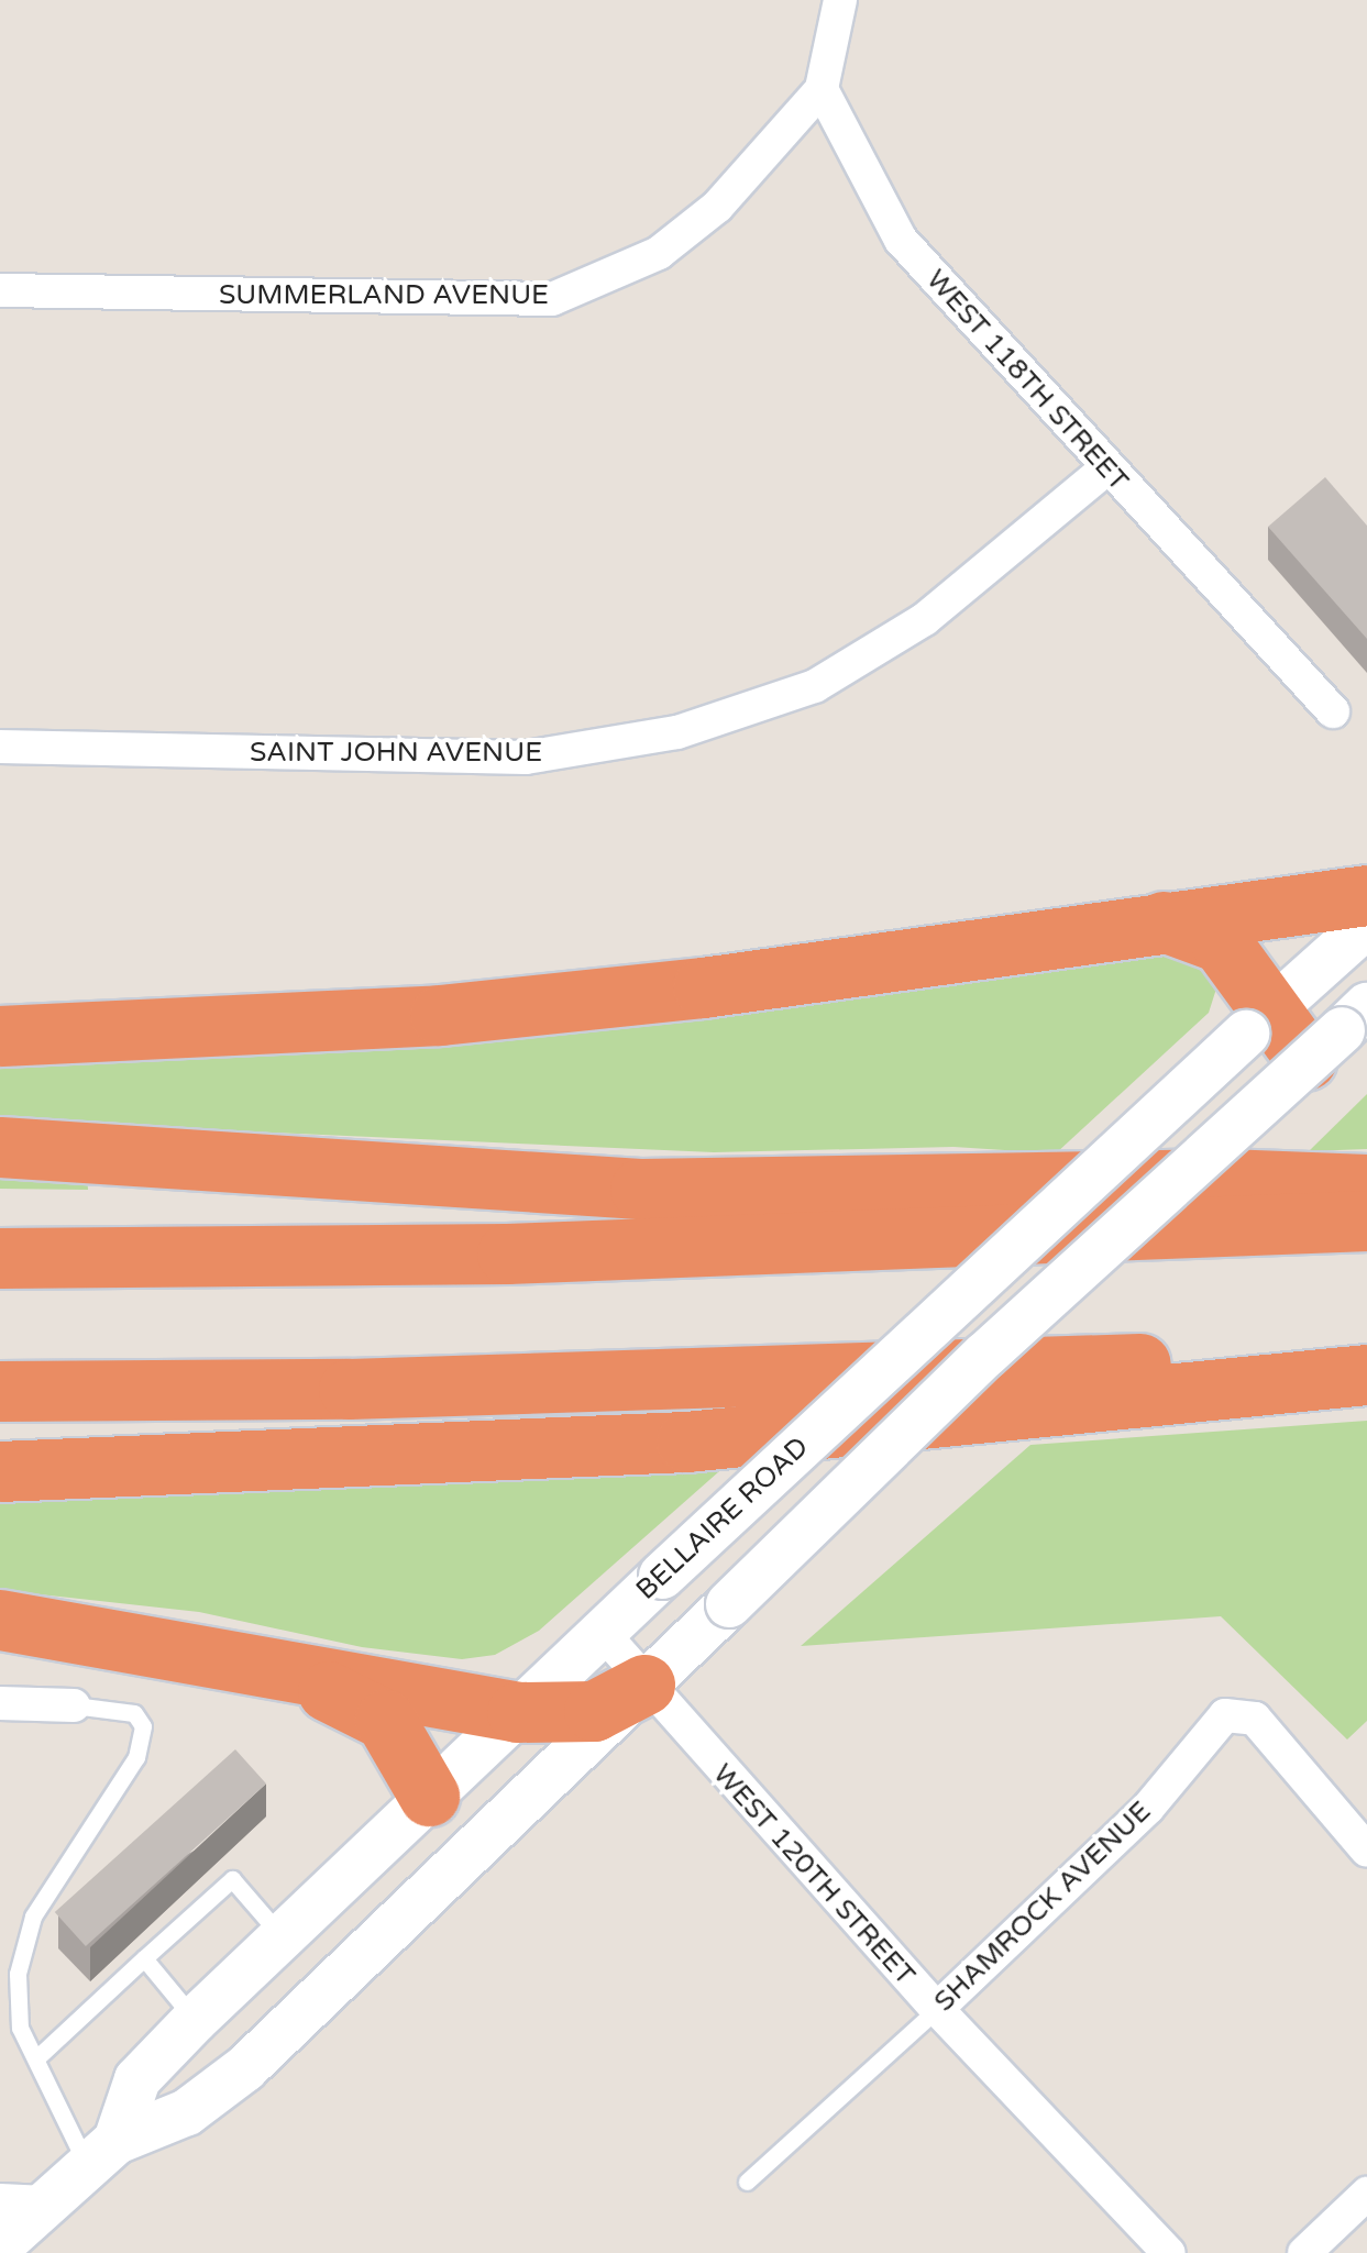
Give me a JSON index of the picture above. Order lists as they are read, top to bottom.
{
  "streets": {
    "street": [
      "SUMMERLAND AVENUE",
      "WEST 118TH STREET",
      "SAINT JOHN AVENUE",
      "BELLAIRE ROAD",
      "WEST 120TH STREET",
      "SHAMROCK AVENUE"
    ]
  },
  "crossings": [
    ["SUMMERLAND AVENUE", "WEST 118TH STREET"],
    ["WEST 118TH STREET", "SAINT JOHN AVENUE"],
    ["BELLAIRE ROAD", "WEST 120TH STREET"],
    ["WEST 120TH STREET", "SHAMROCK AVENUE"]
  ]
}
